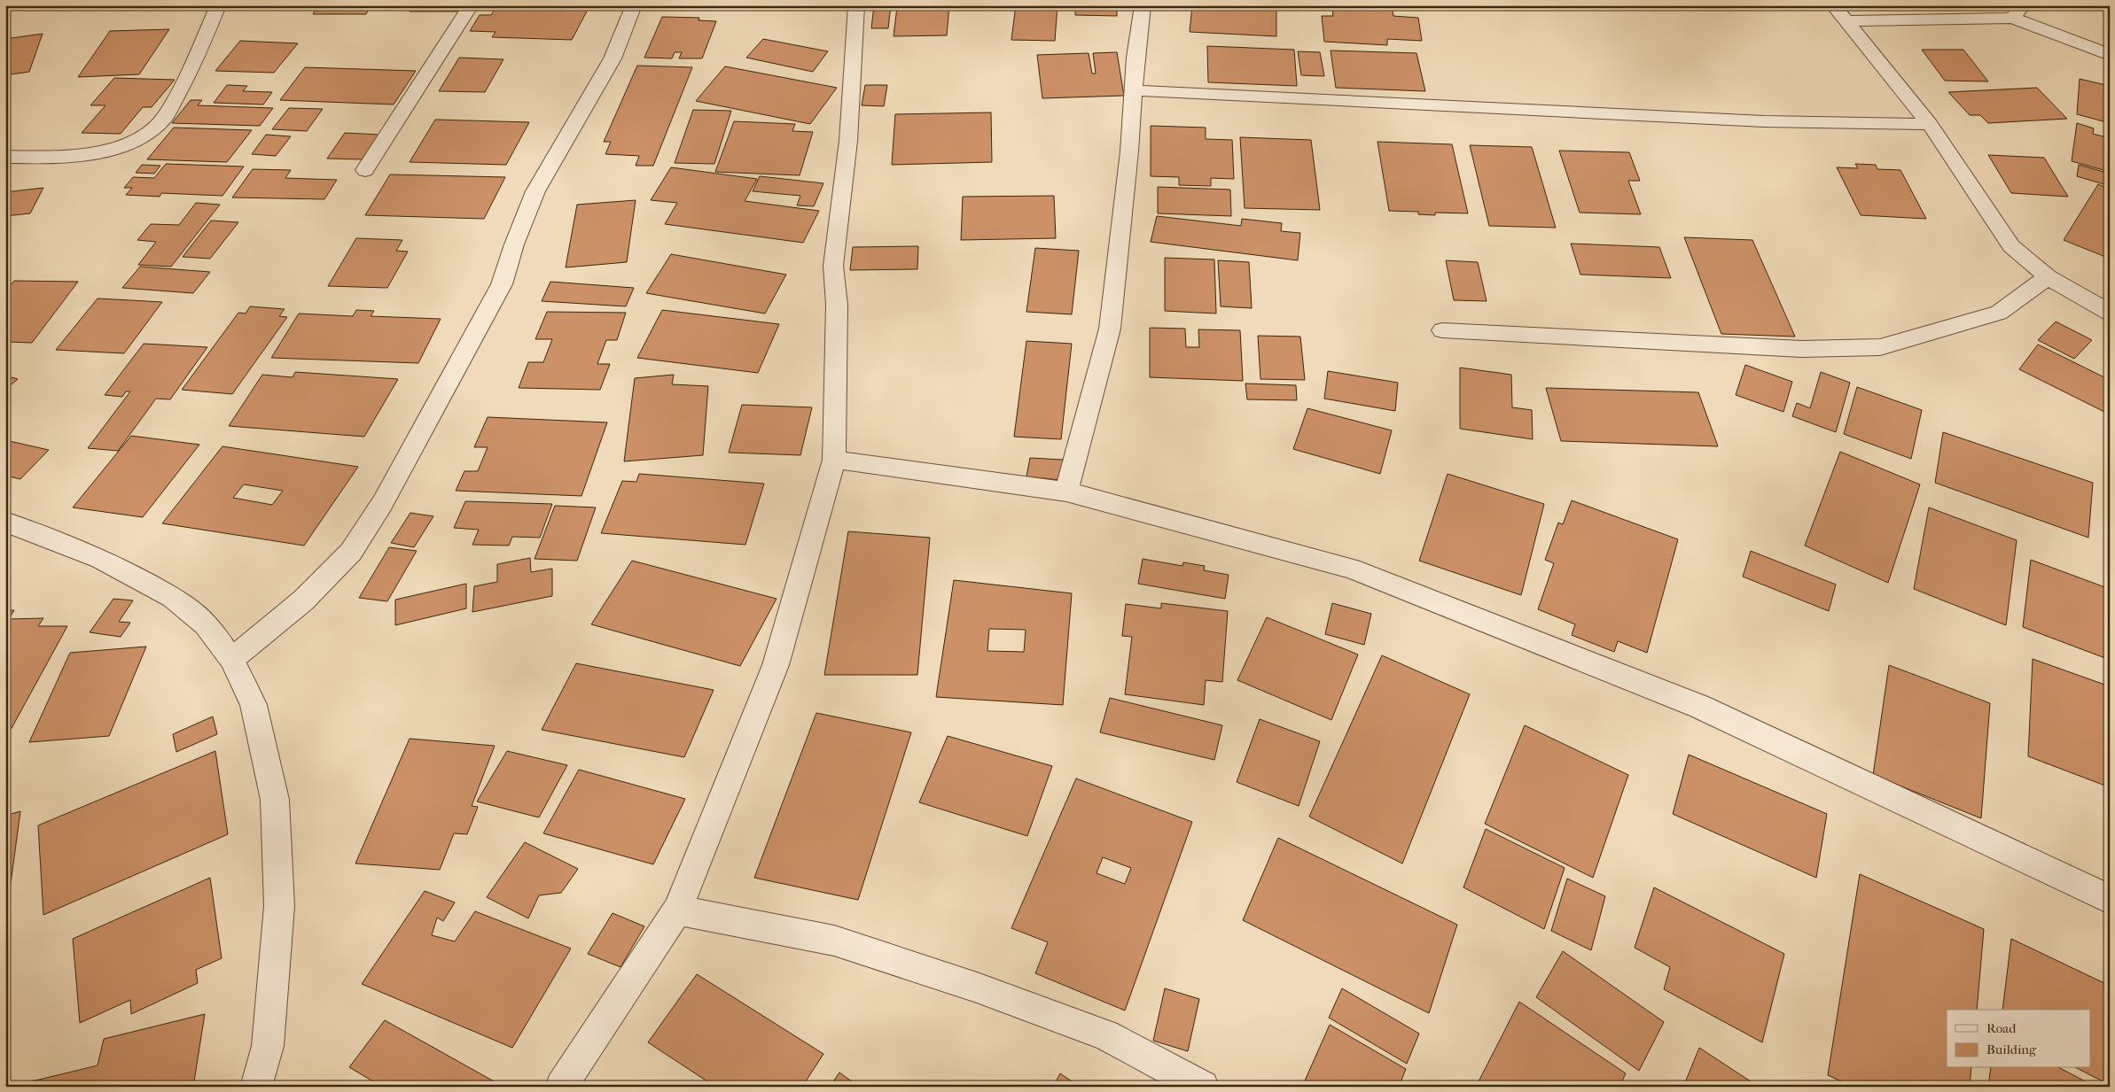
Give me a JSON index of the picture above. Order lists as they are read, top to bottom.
{
  "legend": ["Road", "Building"]
}
